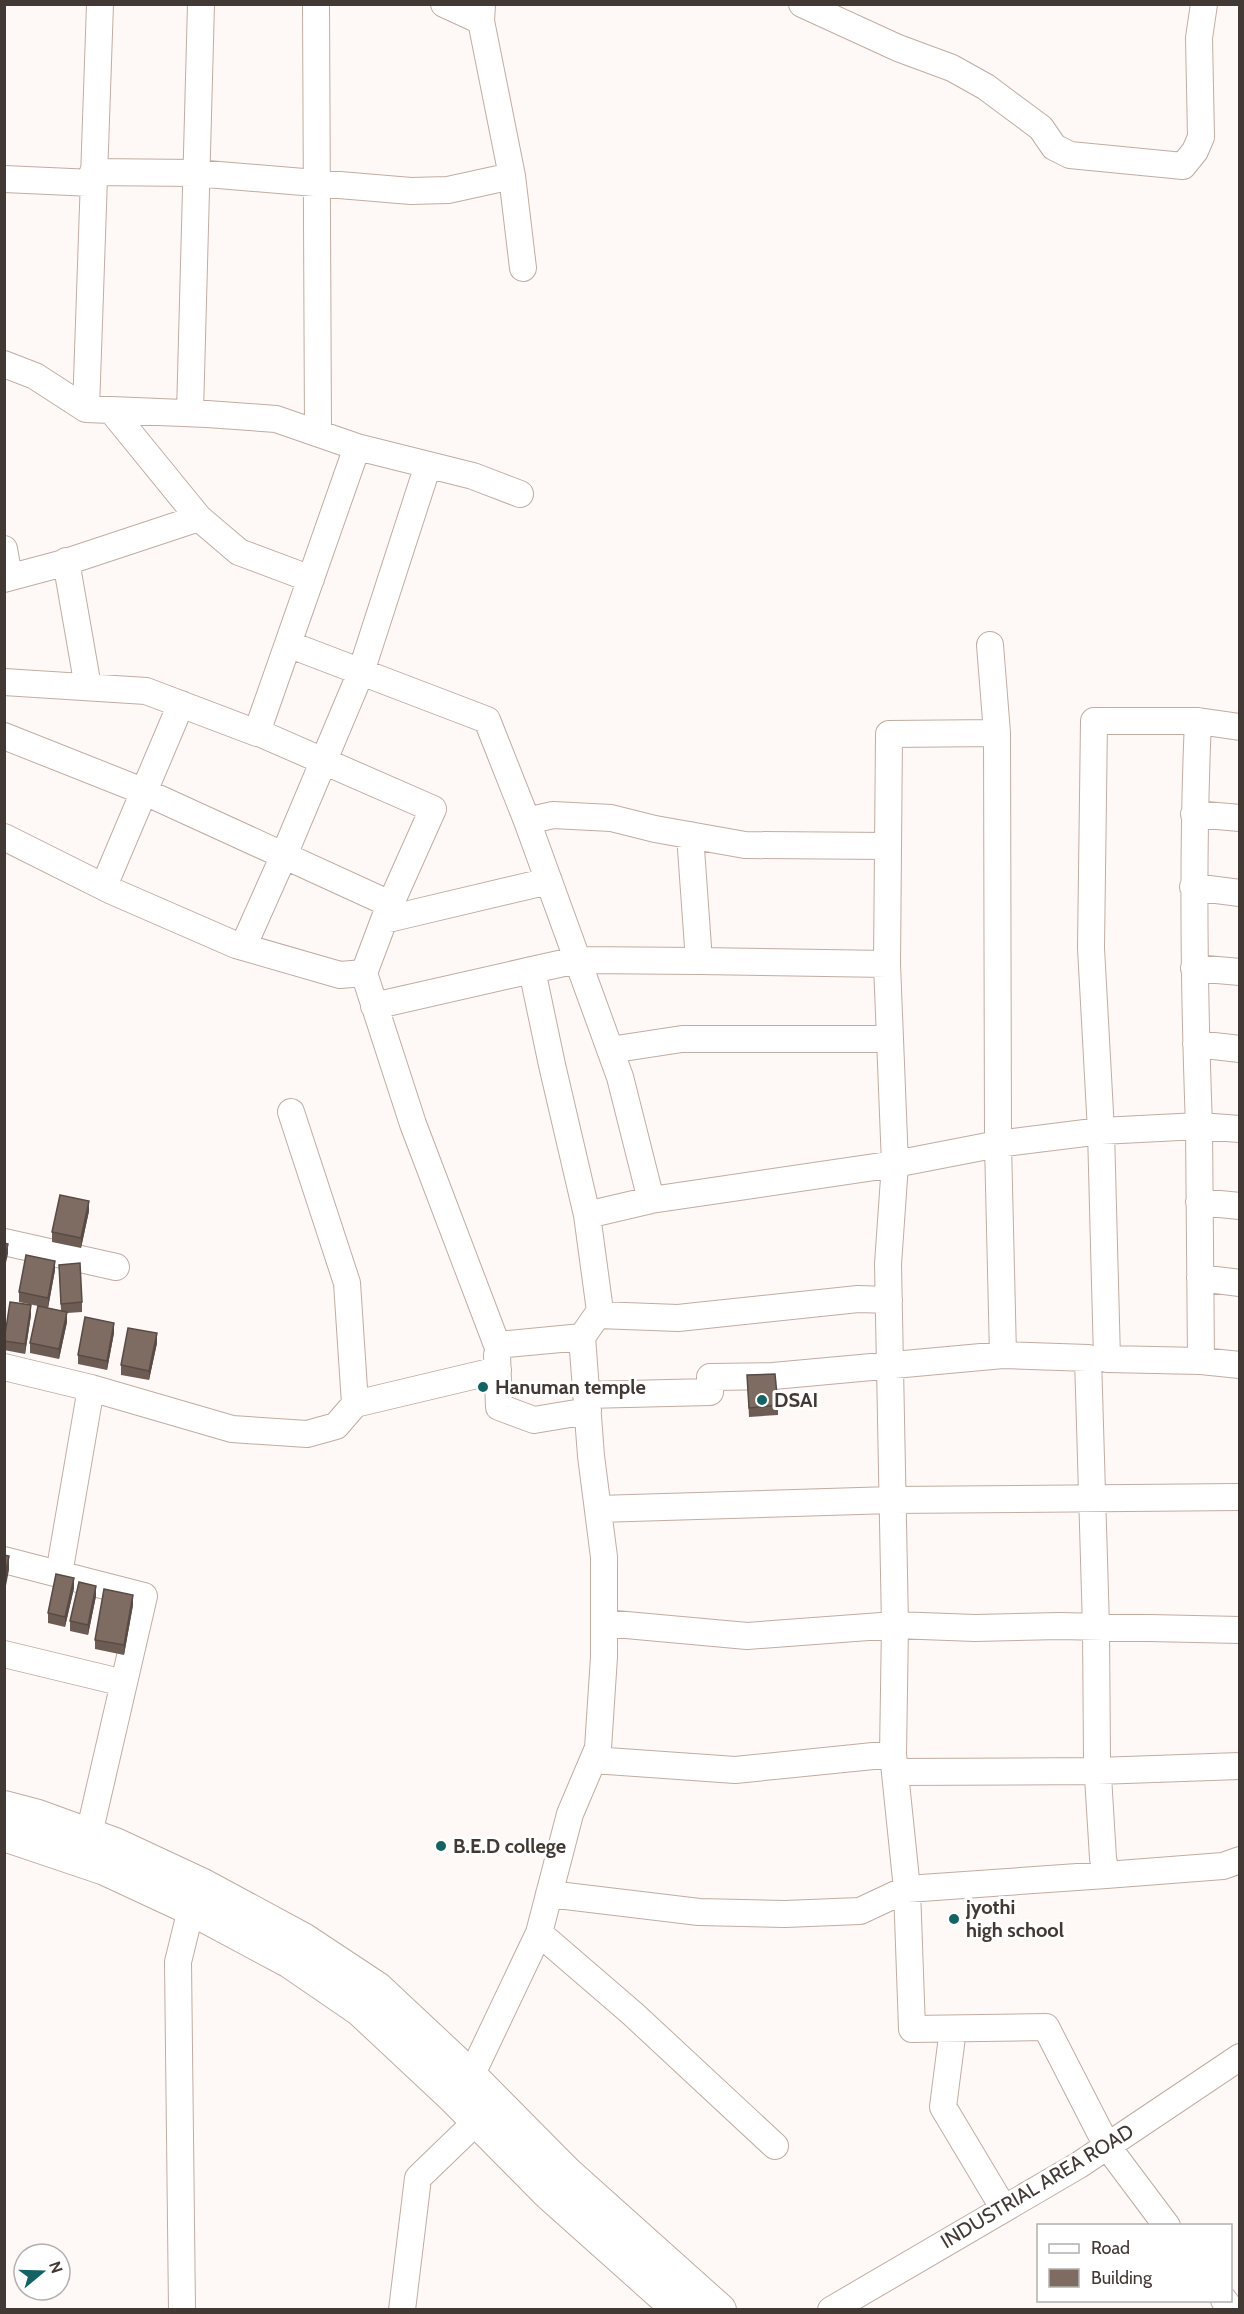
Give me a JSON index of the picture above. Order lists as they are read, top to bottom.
{
  "streets": {
    "street": ["INDUSTRIAL AREA ROAD"]
  },
  "places": [
    "Hanuman temple",
    "DSAI",
    "B.E.D college",
    "jyothi high school"
  ],
  "legend": ["Road", "Building"],
  "north": "right"
}
